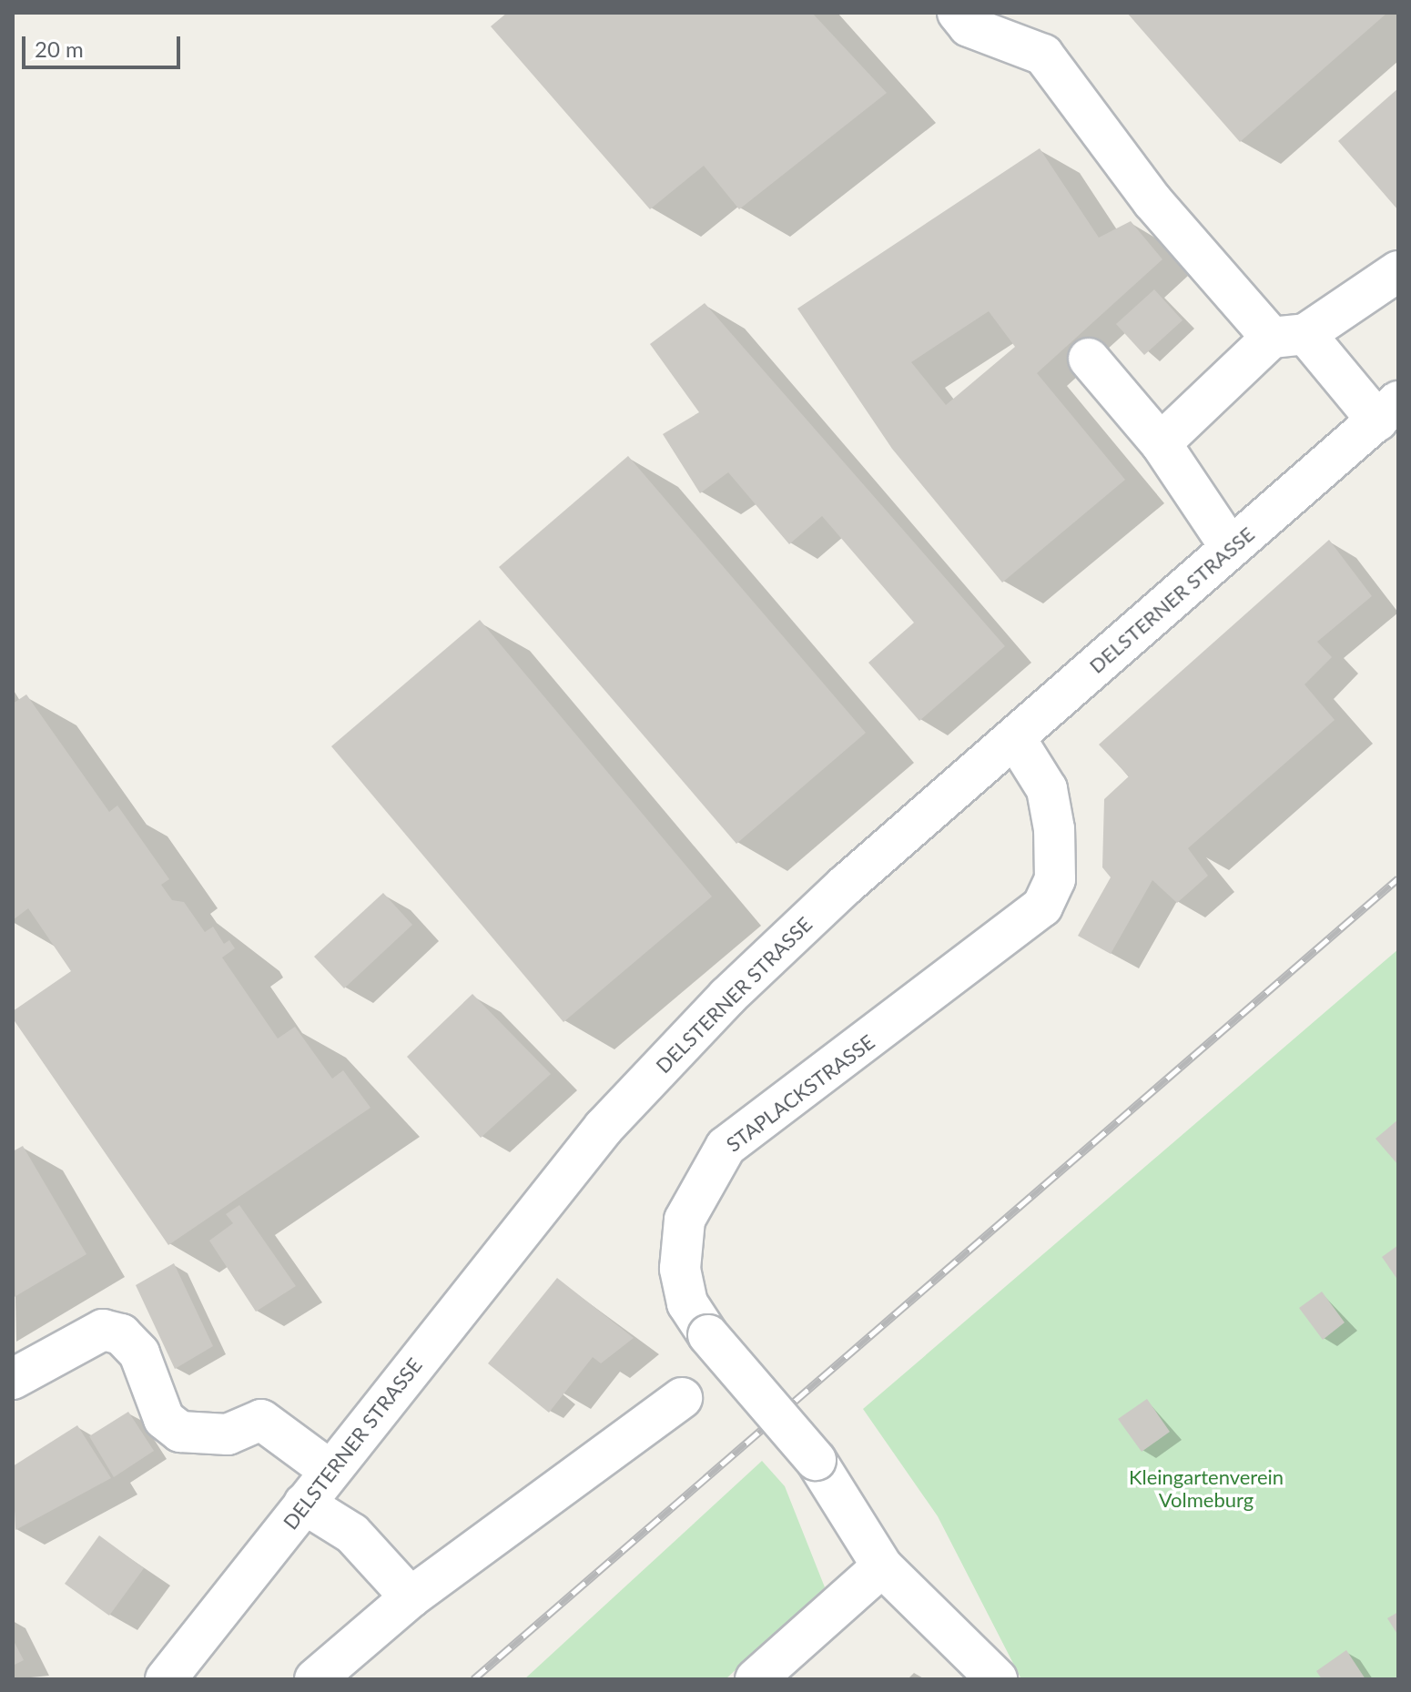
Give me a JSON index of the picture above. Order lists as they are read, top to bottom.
{
  "streets": {
    "street": ["DELSTERNER STRASSE", "STAPLACKSTRASSE"]
  },
  "crossings": [
    ["DELSTERNER STRASSE", "STAPLACKSTRASSE"]
  ],
  "parks": ["Kleingartenverein Volmeburg"],
  "scale_bar": "20 m"
}
